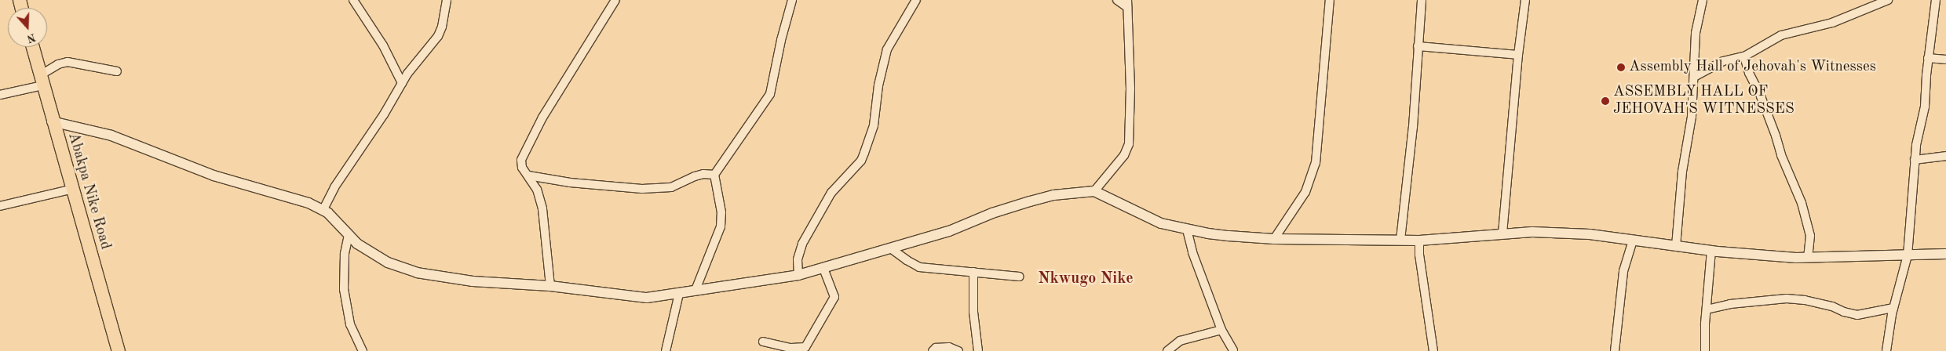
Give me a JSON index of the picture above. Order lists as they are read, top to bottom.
{
  "streets": {
    "main road": ["Abakpa Nike Road"]
  },
  "districts": ["Nkwugo Nike"],
  "places": ["Assembly Hall of Jehovah's Witnesses", "ASSEMBLY HALL OF JEHOVAH'S WITNESSES"],
  "north": "bottom"
}
